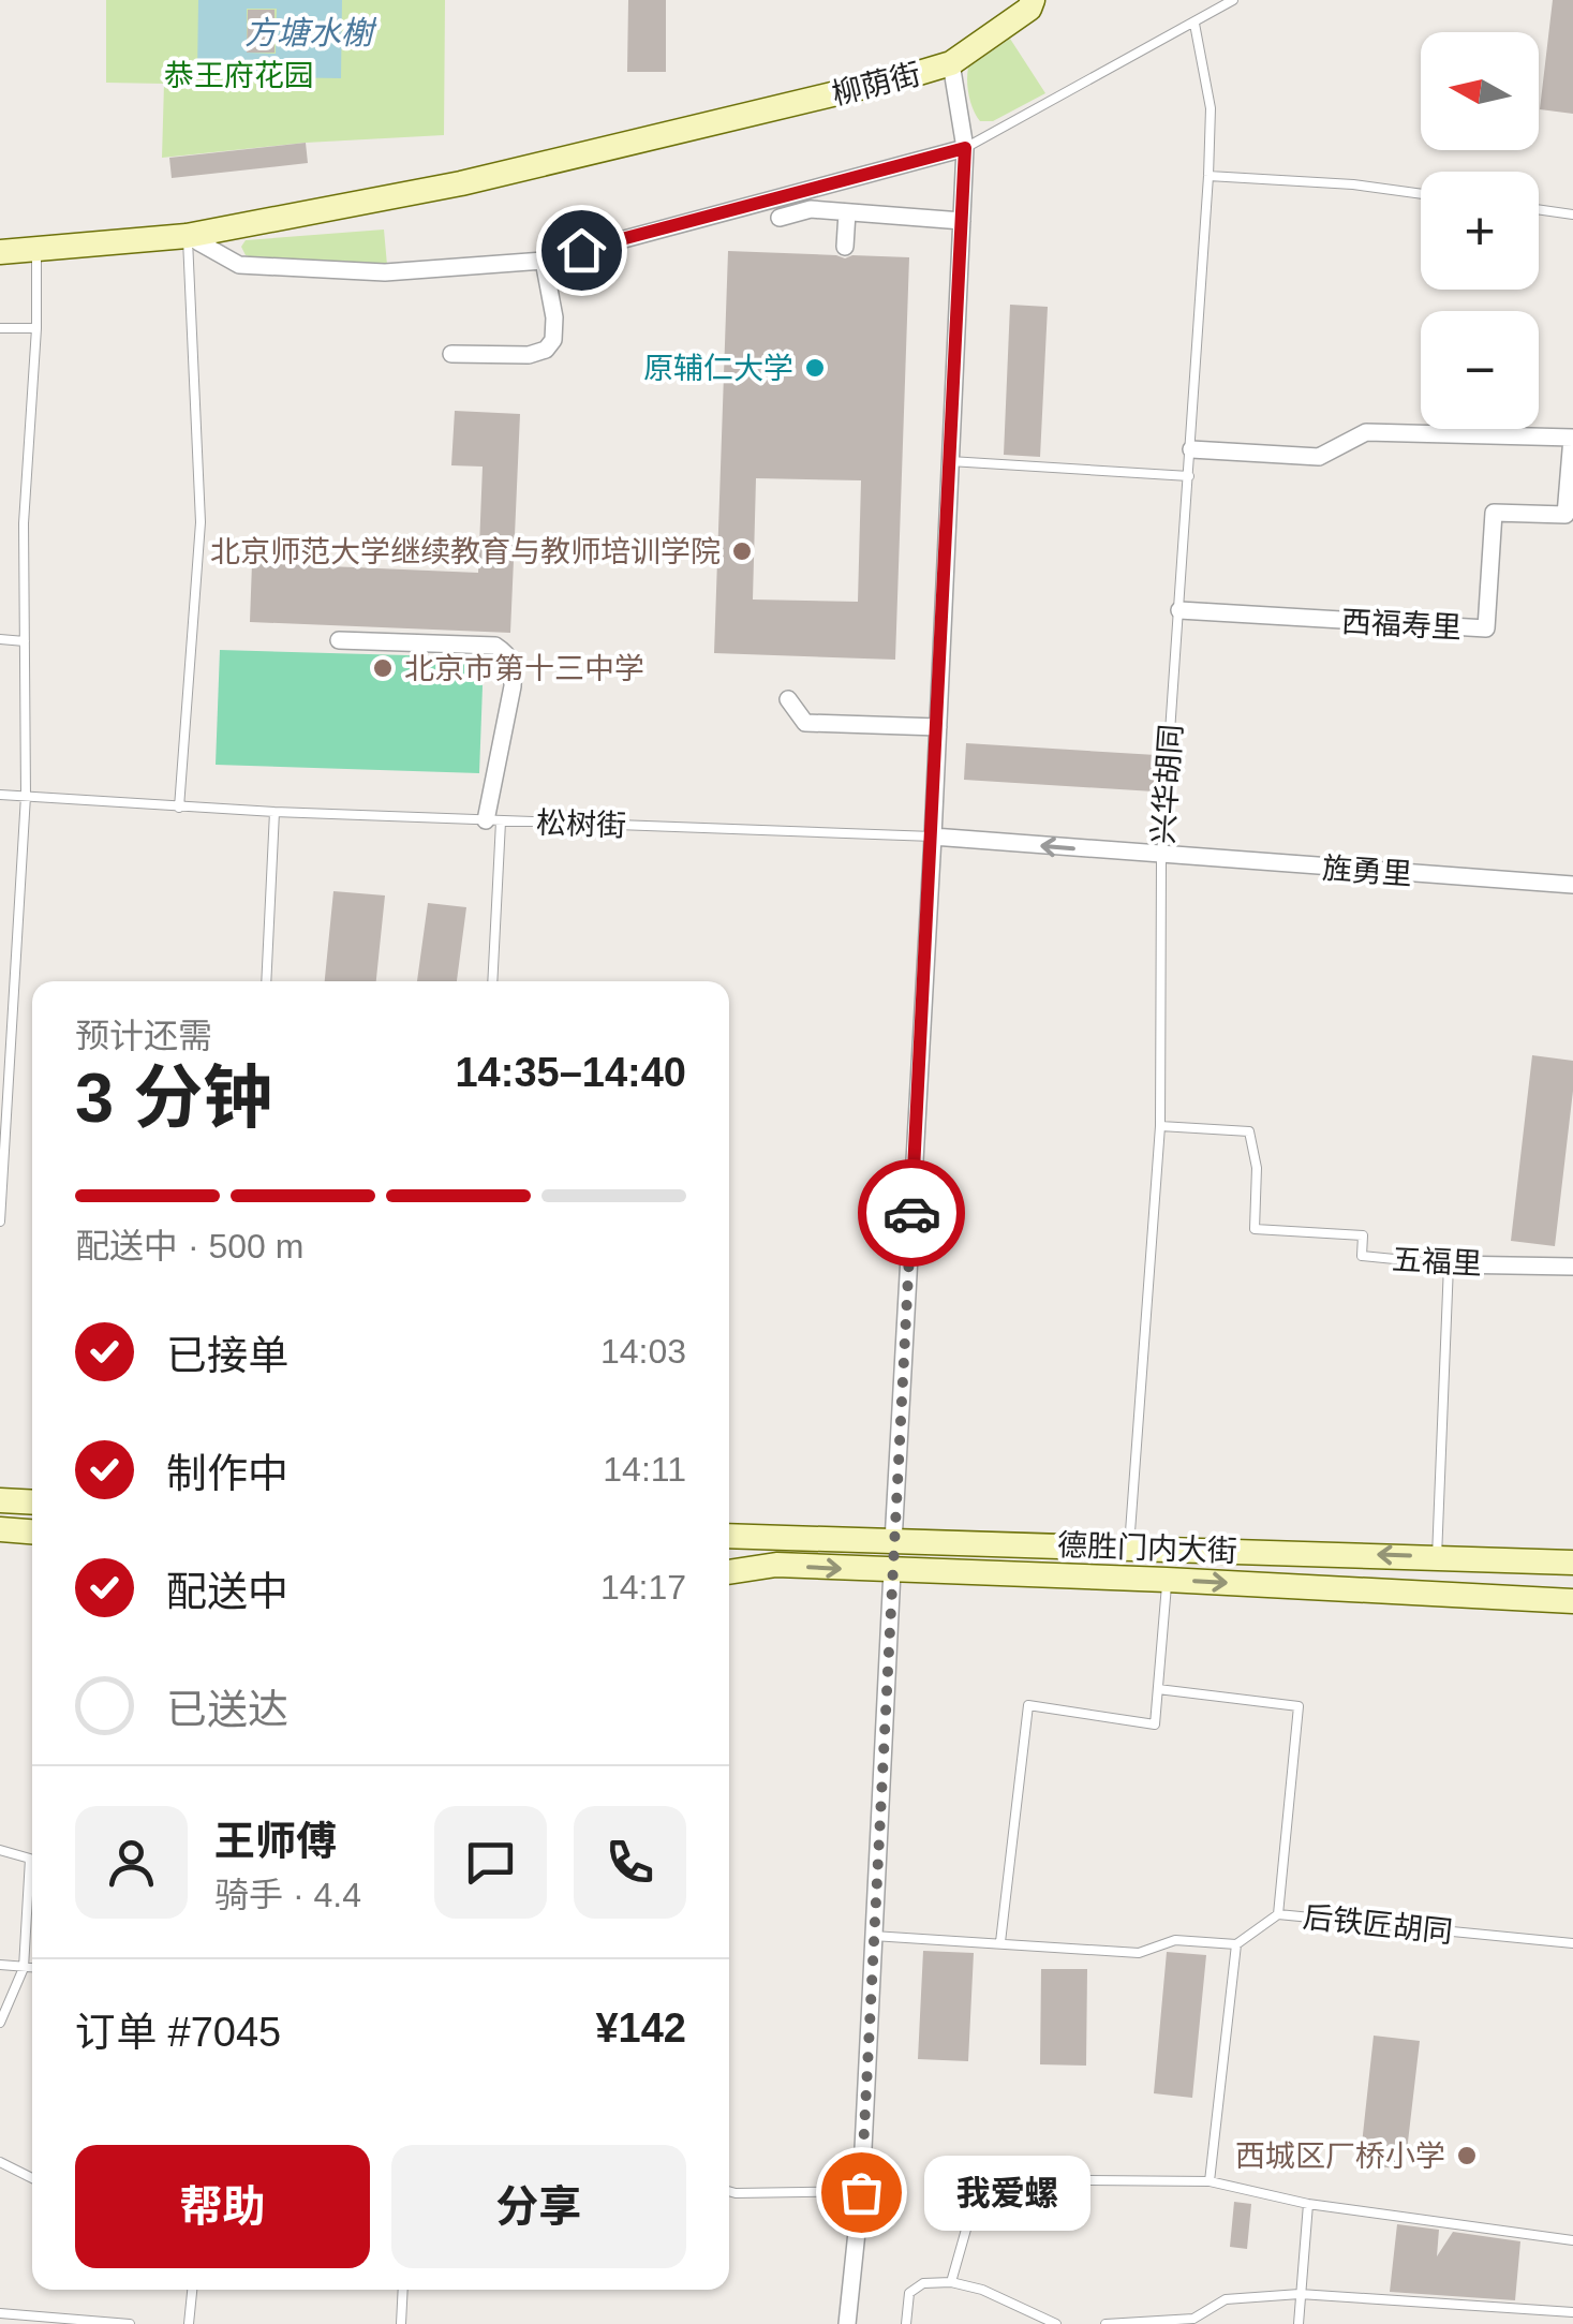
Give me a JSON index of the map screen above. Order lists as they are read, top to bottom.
{
  "streets": {
    "main road": ["柳荫街", "德胜门内大街"],
    "street": [
      "西福寿里",
      "松树街",
      "旌勇里",
      "五福里"
    ],
    "lane": ["兴华胡同", "后铁匠胡同"]
  },
  "crossings": [
    ["柳荫街", "松树街"],
    ["柳荫街", "德胜门内大街"],
    ["西福寿里", "兴华胡同"],
    ["兴华胡同", "松树街"],
    ["兴华胡同", "旌勇里"],
    ["兴华胡同", "五福里"],
    ["兴华胡同", "德胜门内大街"],
    ["松树街", "旌勇里"]
  ],
  "water": ["方塘水榭"],
  "parks": ["恭王府花园"],
  "places": [
    "原辅仁大学",
    "北京师范大学继续教育与教师培训学院",
    "北京市第十三中学",
    "西城区厂桥小学",
    "我爱螺"
  ],
  "north": "left",
  "page": {
    "map_buttons": ["+", "−"],
    "heading": ["3 分钟", "预计还需", "14:35–14:40"],
    "panel": [
      "王师傅",
      "骑手 · 4.4",
      "订单 #7045",
      "¥142"
    ],
    "bar": "配送中 · 500 m",
    "list": [
      ["已接单", "14:03"],
      ["制作中", "14:11"],
      ["配送中", "14:17"],
      "已送达"
    ],
    "buttons": ["帮助", "分享"],
    "bubble": "我爱螺"
  }
}
